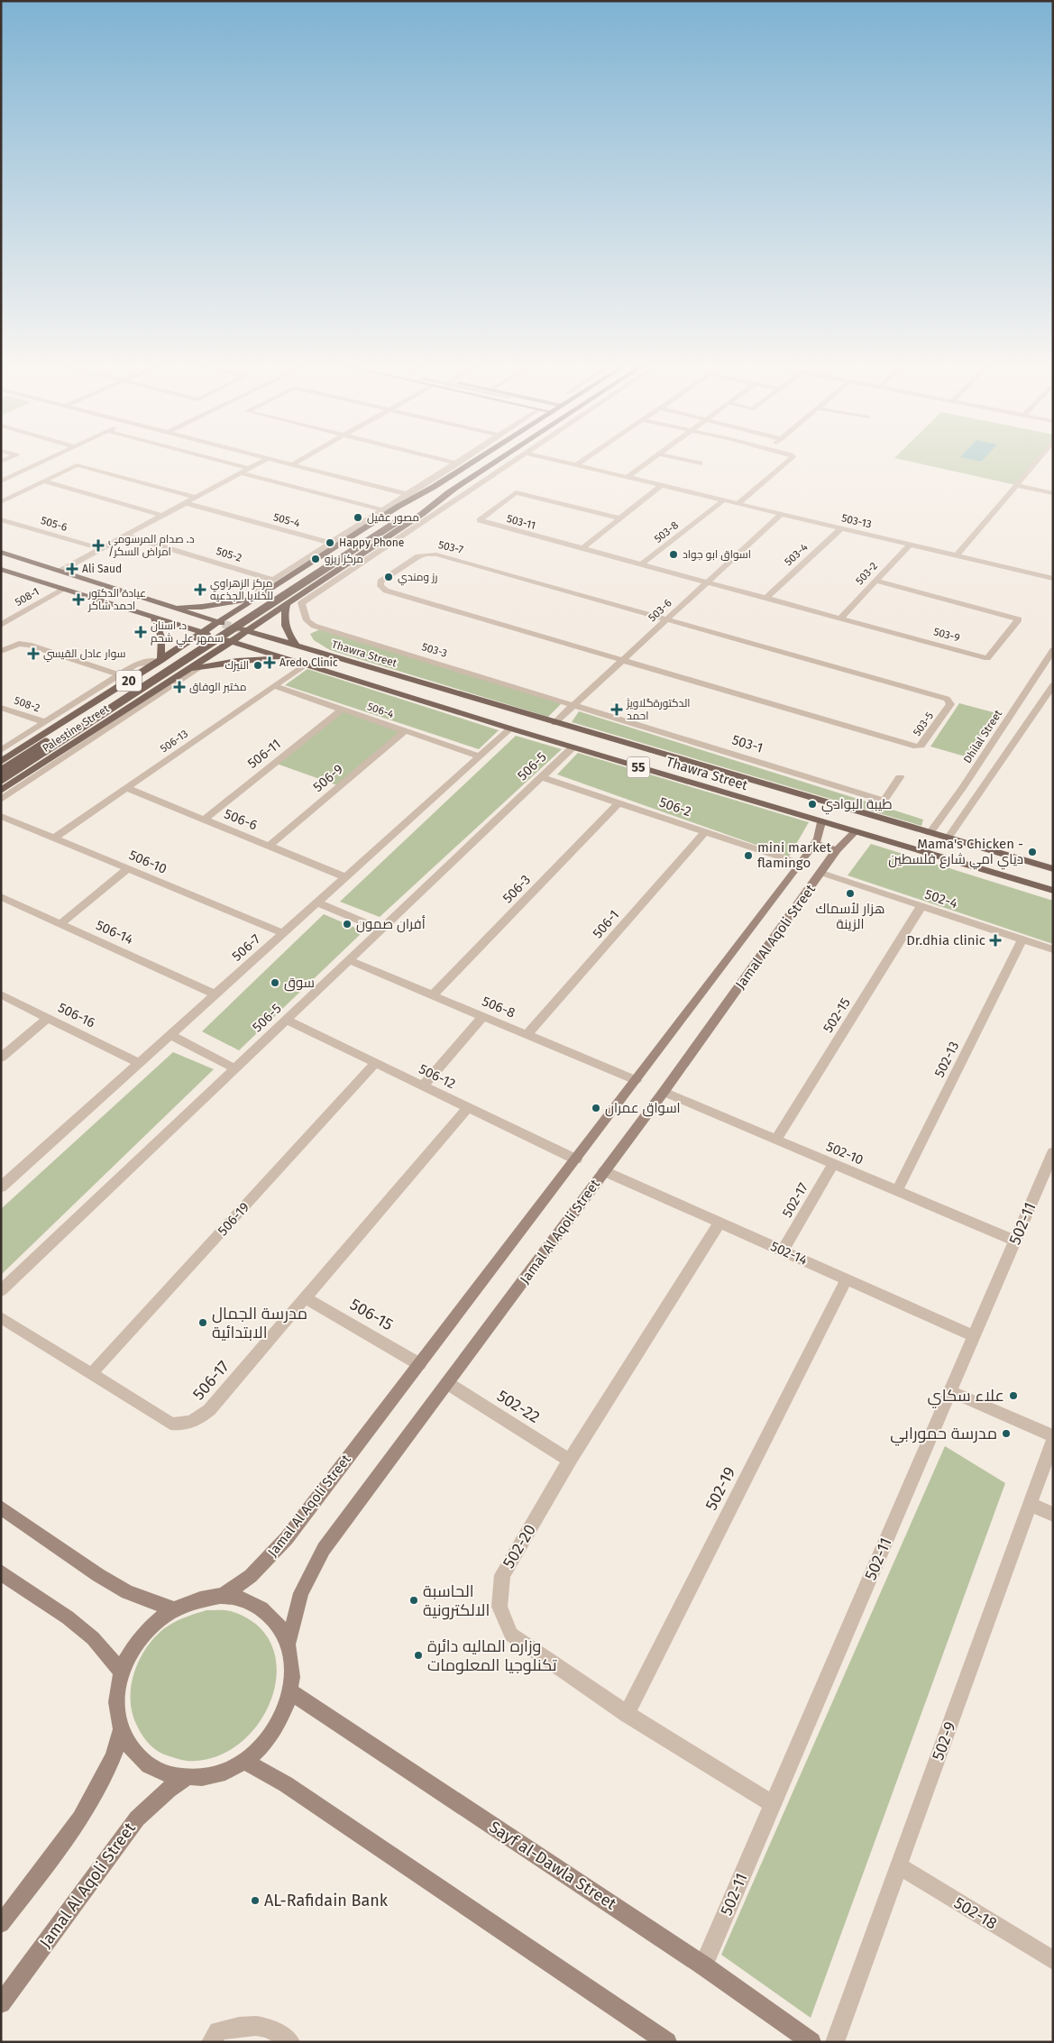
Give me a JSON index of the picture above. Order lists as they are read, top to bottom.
{
  "streets": {
    "main road": [
      "Thawra Street",
      "20",
      "Palestine Street",
      "55"
    ],
    "street": [
      "505-4",
      "503-13",
      "503-11",
      "505-6",
      "503-8",
      "503-7",
      "505-2",
      "503-4",
      "503-2",
      "508-1",
      "503-6",
      "503-9",
      "503-3",
      "508-2",
      "506-4",
      "503-5",
      "Dhilal Street",
      "506-13",
      "503-1",
      "506-11",
      "506-5",
      "506-9",
      "506-2",
      "506-6",
      "506-10",
      "506-3",
      "502-4",
      "506-1",
      "506-14",
      "Jamal Al Aqoli Street",
      "506-7",
      "506-8",
      "506-16",
      "502-15",
      "502-13",
      "506-12",
      "502-10",
      "502-17",
      "506-19",
      "502-11",
      "502-14",
      "506-15",
      "506-17",
      "502-22",
      "502-19",
      "502-20",
      "502-9",
      "Sayf al-Dawla Street",
      "502-18"
    ]
  },
  "crossings": [
    ["503-13", "503-8"],
    ["503-13", "503-4"],
    ["503-13", "503-2"],
    ["503-13", "503-6"],
    ["503-11", "503-8"],
    ["503-11", "503-6"],
    ["503-11", "503-9"],
    ["503-7", "503-6"],
    ["503-7", "503-5"],
    ["503-4", "503-9"],
    ["503-2", "503-9"],
    ["503-6", "503-9"],
    ["503-6", "503-3"],
    ["503-6", "Thawra Street"],
    ["503-6", "503-5"],
    ["503-6", "503-1"],
    ["503-3", "503-1"],
    ["Thawra Street", "Palestine Street"],
    ["Thawra Street", "Dhilal Street"],
    ["Thawra Street", "506-13"],
    ["Thawra Street", "506-5"],
    ["Thawra Street", "Jamal Al Aqoli Street"],
    ["Thawra Street", "506-7"],
    ["506-4", "506-13"],
    ["506-4", "506-11"],
    ["506-4", "506-9"],
    ["506-4", "506-7"],
    ["506-13", "506-6"],
    ["506-13", "506-10"],
    ["506-11", "506-6"],
    ["506-5", "506-2"],
    ["506-5", "506-8"],
    ["506-5", "506-12"],
    ["506-9", "506-6"],
    ["506-2", "506-3"],
    ["506-2", "506-1"],
    ["506-2", "Jamal Al Aqoli Street"],
    ["506-6", "506-7"],
    ["506-10", "506-7"],
    ["506-3", "506-8"],
    ["502-4", "Jamal Al Aqoli Street"],
    ["502-4", "502-15"],
    ["502-4", "502-13"],
    ["506-1", "506-8"],
    ["506-14", "506-7"],
    ["Jamal Al Aqoli Street", "506-8"],
    ["Jamal Al Aqoli Street", "506-12"],
    ["Jamal Al Aqoli Street", "502-10"],
    ["Jamal Al Aqoli Street", "502-14"],
    ["Jamal Al Aqoli Street", "506-15"],
    ["Jamal Al Aqoli Street", "502-22"],
    ["506-7", "506-16"],
    ["502-15", "502-10"],
    ["502-13", "502-10"],
    ["506-12", "506-19"],
    ["506-12", "506-17"],
    ["502-10", "502-17"],
    ["502-10", "502-11"],
    ["502-17", "502-14"],
    ["506-19", "506-17"],
    ["502-11", "502-14"],
    ["502-11", "502-20"],
    ["502-11", "Sayf al-Dawla Street"],
    ["502-14", "502-19"],
    ["502-14", "502-20"],
    ["506-15", "506-17"],
    ["502-22", "502-20"],
    ["502-19", "502-20"],
    ["502-9", "502-18"]
  ],
  "places": {
    "other": [
      "مصور عقيل",
      "Happy Phone",
      "اسواق ابو جواد",
      "مركز زيزو",
      "رز ومندي",
      "النيزك",
      "طيبة البوادي",
      "Mama's Chicken - دياي امي شارع فلسطين",
      "mini market flamingo",
      "هزار لأسماك الزينة",
      "أفران صمون",
      "سوق",
      "اسواق عمران",
      "مدرسة الجمال الابتدائية",
      "علاء سكاي",
      "مدرسة حمورابي",
      "الحاسبة الالكترونية",
      "وزاره الماليه دائرة تكنلوجيا المعلومات",
      "AL-Rafidain Bank"
    ],
    "health": [
      "د. صدام المرسومي /امراض السكر",
      "Ali Saud",
      "مركز الزهراوي للخلايا الجذعيه",
      "عيادة الدكتور احمد شاكر",
      "د. اسنان سمهر علي شحم",
      "سوار عادل القيسي",
      "Aredo Clinic",
      "مختبر الوفاق",
      "الدكتورةگلاويژ احمد",
      "Dr.dhia clinic"
    ]
  }
}
